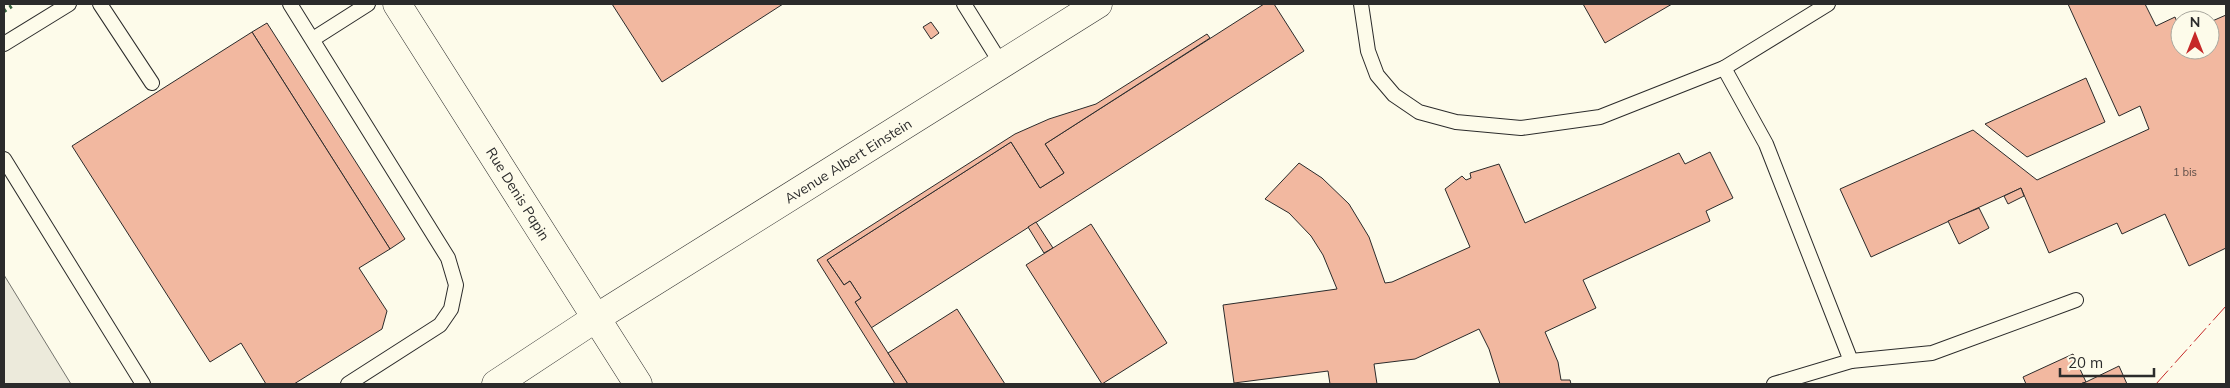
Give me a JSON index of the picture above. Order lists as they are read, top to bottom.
{
  "streets": {
    "street": ["Avenue Albert Einstein", "Rue Denis Papin"]
  },
  "crossings": [
    ["Avenue Albert Einstein", "Rue Denis Papin"]
  ],
  "house_numbers": ["1 bis"],
  "scale_bar": "20 m",
  "north": "top"
}
